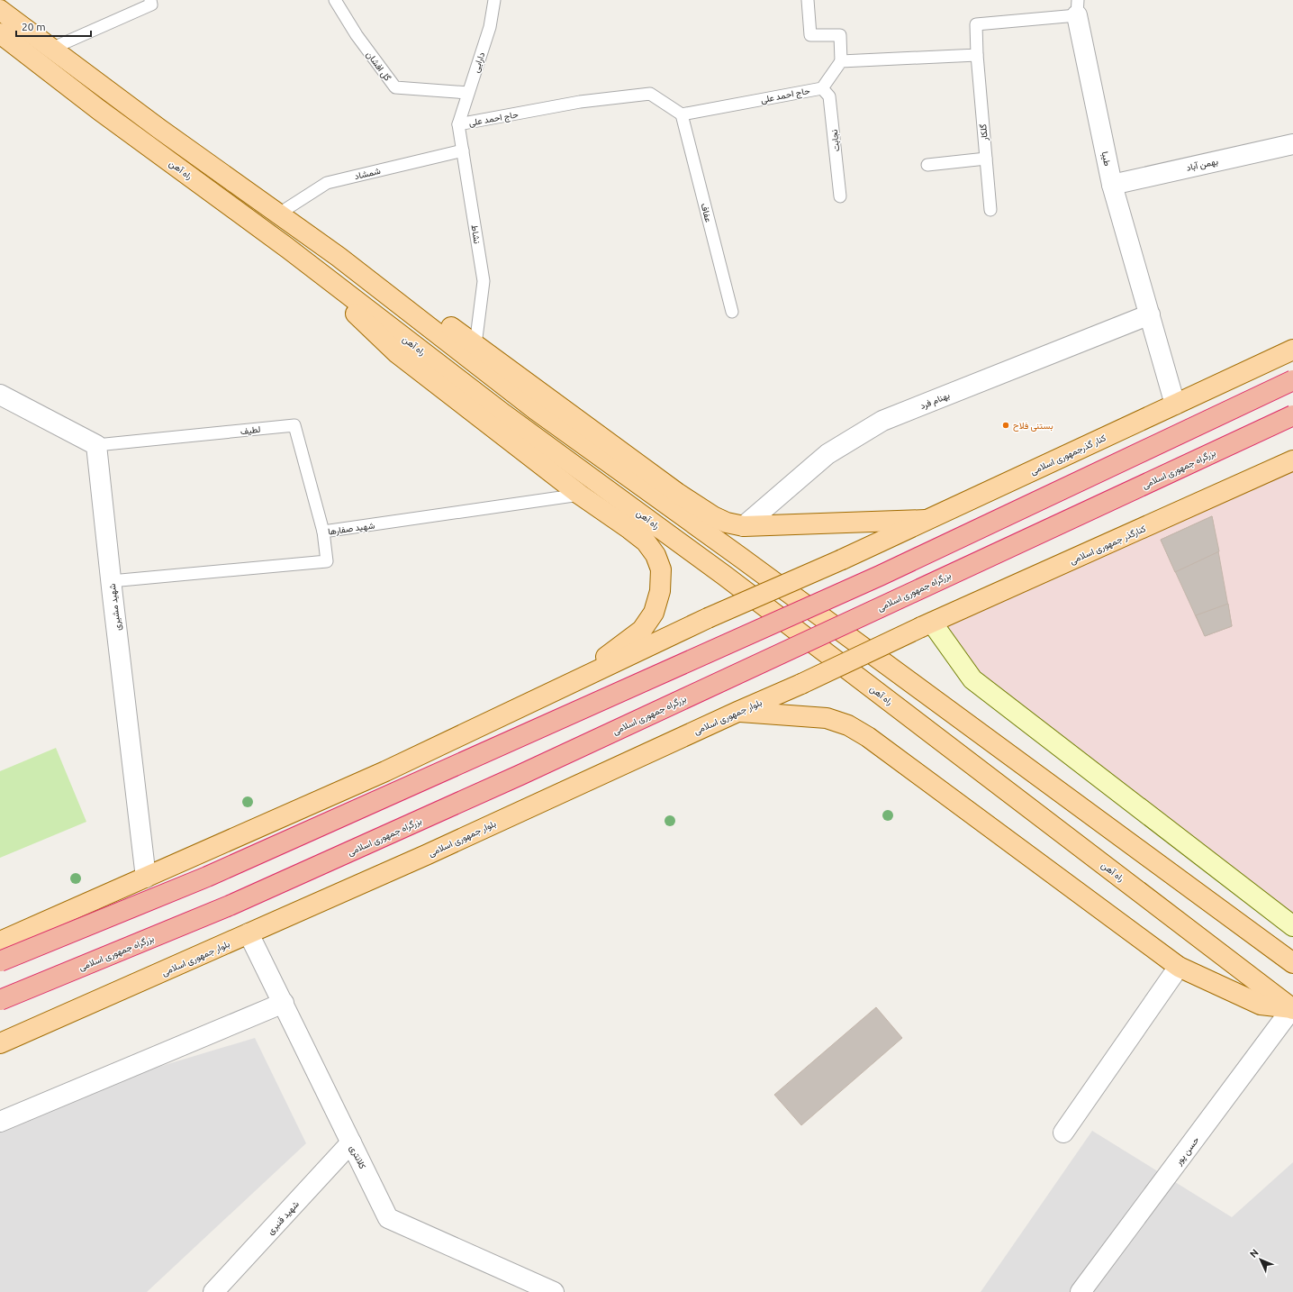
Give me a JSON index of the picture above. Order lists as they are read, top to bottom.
{
  "streets": {
    "highway": ["بزرگراه جمهوری اسلامی"],
    "main road": [
      "راه آهن",
      "کنار گذرجمهوری اسلامی",
      "کنارگذر جمهوری اسلامی",
      "بلوار جمهوری اسلامی"
    ],
    "street": [
      "طیبا",
      "بهمن آباد",
      "بهنام فرد",
      "شهید مشیری",
      "حسن پور",
      "کلانتری",
      "شهید قنبری"
    ],
    "lane": [
      "دارایی",
      "گل افشان",
      "حاج احمد علی",
      "گلکار",
      "نجابت",
      "شمشاد",
      "عفاف",
      "نشاط",
      "لطیف",
      "شهید صفارها"
    ]
  },
  "crossings": [
    ["دارایی", "گل افشان"],
    ["دارایی", "حاج احمد علی"],
    ["دارایی", "نشاط"],
    ["حاج احمد علی", "نجابت"],
    ["حاج احمد علی", "عفاف"],
    ["حاج احمد علی", "نشاط"],
    ["طیبا", "بهمن آباد"],
    ["طیبا", "بهنام فرد"],
    ["طیبا", "کنار گذرجمهوری اسلامی"],
    ["راه آهن", "حسن پور"],
    ["شمشاد", "نشاط"],
    ["لطیف", "شهید صفارها"],
    ["لطیف", "شهید مشیری"],
    ["شهید صفارها", "شهید مشیری"],
    ["کنارگذر جمهوری اسلامی", "بلوار جمهوری اسلامی"],
    ["بلوار جمهوری اسلامی", "کلانتری"],
    ["کلانتری", "شهید قنبری"]
  ],
  "places": ["بستنی فلاح"],
  "scale_bar": "20 m",
  "north": "top left"
}
